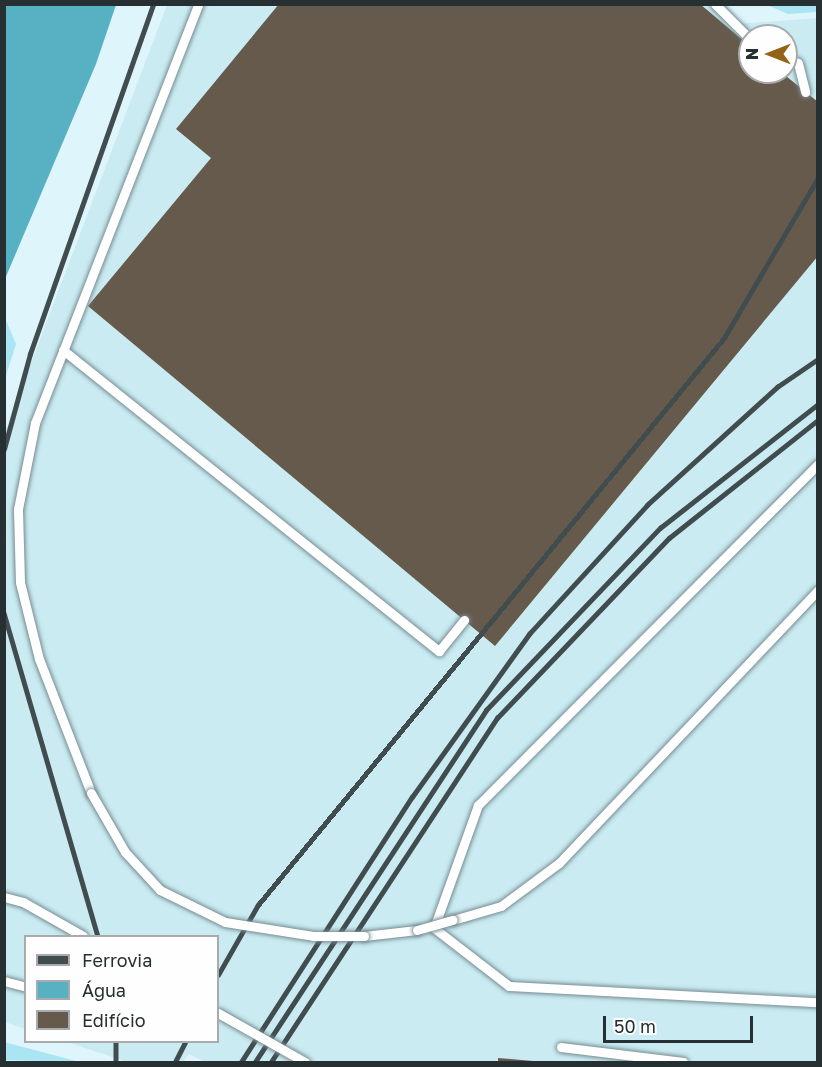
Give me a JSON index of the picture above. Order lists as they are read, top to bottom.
{
  "legend": ["Ferrovia", "Água", "Edifício"],
  "scale_bar": "50 m",
  "north": "left"
}
